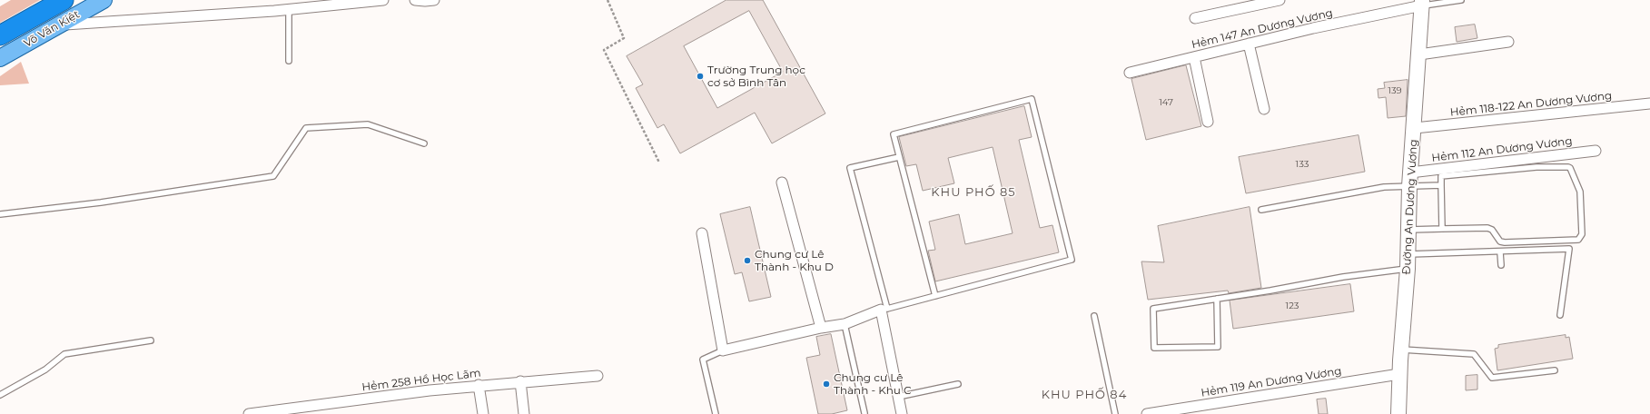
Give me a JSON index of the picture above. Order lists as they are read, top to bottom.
{
  "streets": {
    "highway": ["Võ Văn Kiệt"],
    "main road": ["Đường An Dương Vương"],
    "street": [
      "Hẻm 147 An Dương Vương",
      "Hẻm 118-122 An Dương Vương",
      "Hẻm 112 An Dương Vương",
      "Hẻm 258 Hồ Học Lãm",
      "Hẻm 119 An Dương Vương"
    ]
  },
  "crossings": [
    ["Hẻm 147 An Dương Vương", "Đường An Dương Vương"],
    ["Hẻm 118-122 An Dương Vương", "Đường An Dương Vương"],
    ["Hẻm 112 An Dương Vương", "Đường An Dương Vương"],
    ["Đường An Dương Vương", "Hẻm 119 An Dương Vương"]
  ],
  "districts": ["KHU PHỐ 85", "KHU PHỐ 84"],
  "places": ["Trường Trung học cơ sở Bình Tân", "Chung cư Lê Thành - Khu D", "Chung cư Lê Thành - Khu C"],
  "house_numbers": [
    "139",
    "147",
    "133",
    "123"
  ]
}
